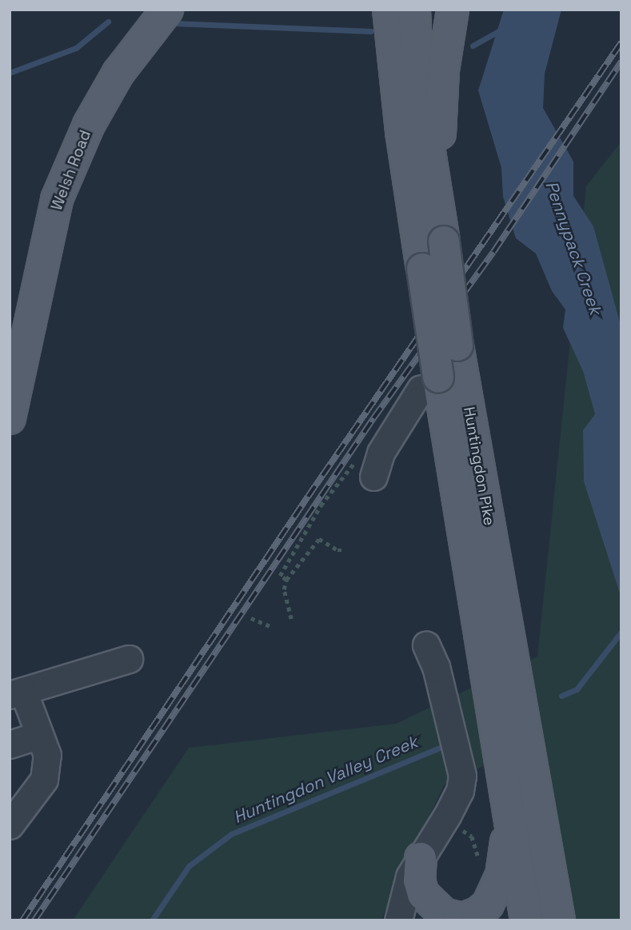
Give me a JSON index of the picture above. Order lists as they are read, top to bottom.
{
  "streets": {
    "main road": ["Welsh Road", "Huntingdon Pike"]
  },
  "water": ["Pennypack Creek", "Huntingdon Valley Creek"]
}
